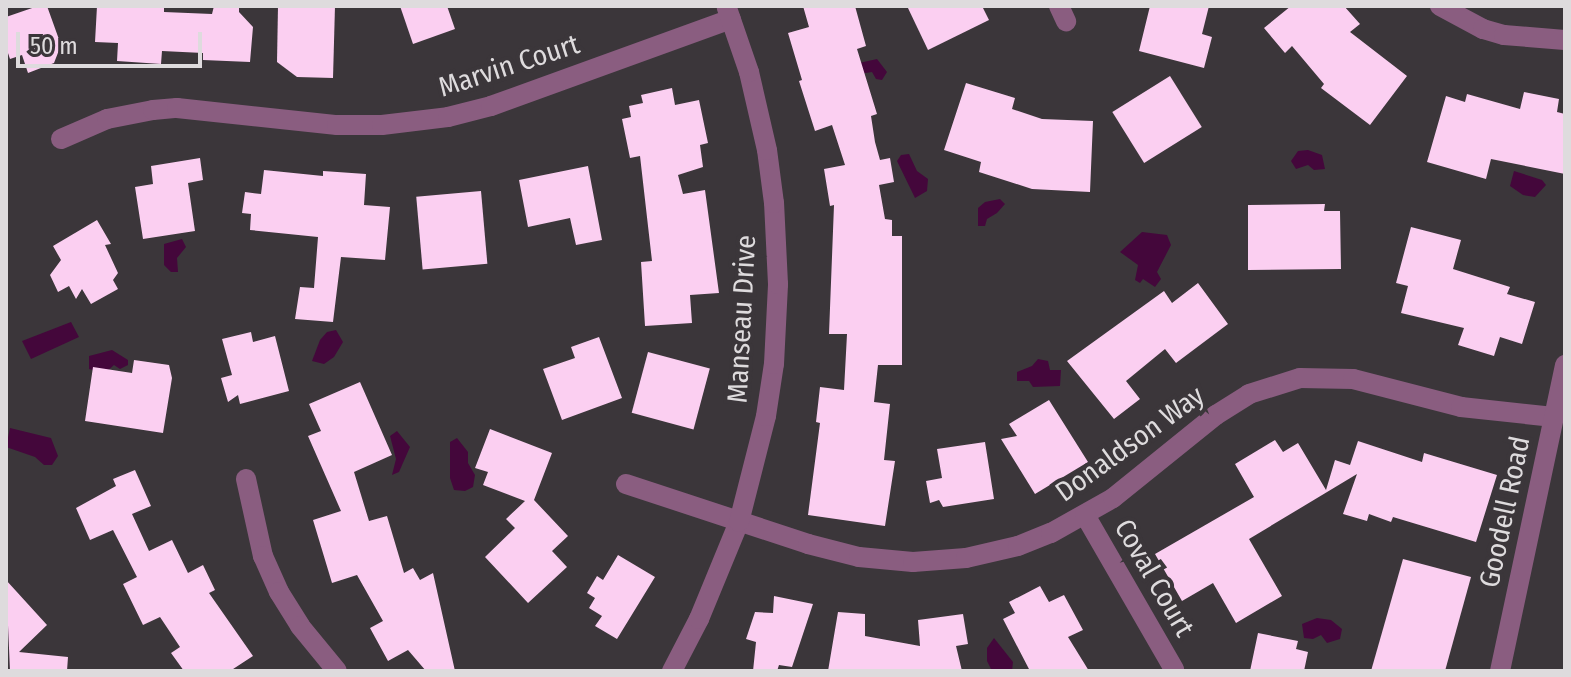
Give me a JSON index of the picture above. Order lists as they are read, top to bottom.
{
  "streets": {
    "street": [
      "Marvin Court",
      "Manseau Drive",
      "Donaldson Way",
      "Goodell Road",
      "Coval Court"
    ]
  },
  "crossings": [
    ["Marvin Court", "Manseau Drive"],
    ["Manseau Drive", "Donaldson Way"],
    ["Donaldson Way", "Goodell Road"],
    ["Donaldson Way", "Coval Court"]
  ],
  "scale_bar": "50 m"
}
